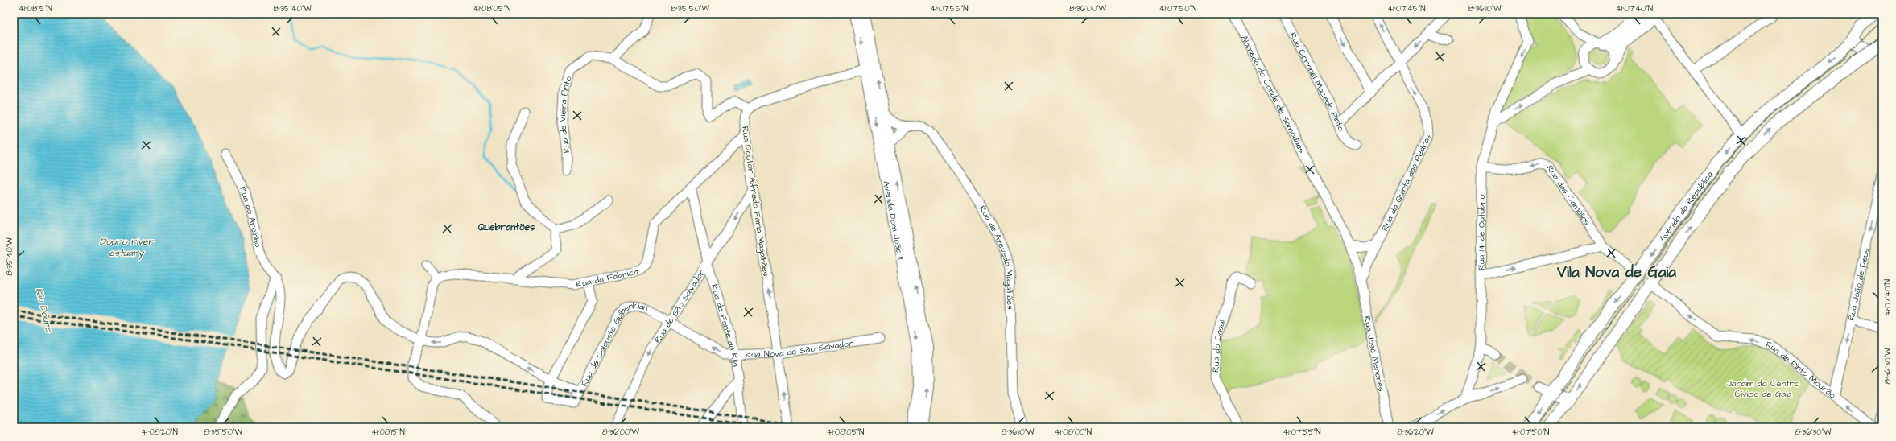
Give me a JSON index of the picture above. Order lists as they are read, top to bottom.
{
  "streets": {
    "main road": ["Avenida da República", "Avenida Dom João II"],
    "street": [
      "Rua Coronel Macedo Pinto",
      "Alameda do Conde de Samodães",
      "Rua de Vieira Pinto",
      "Rua da Quinta das Pedras",
      "Rua das Camélias",
      "Rua Doutor Alfredo Faria Magalhães",
      "Rua do Areínho",
      "Rua 14 de Outubro",
      "Rua de Azevedo Magalhães",
      "Rua da Fábrica",
      "Rua João de Deus",
      "Rua de São Salvador",
      "Rua da Fonte da Rija",
      "Rua do Casal",
      "Rua Nova de São Salvador",
      "Rua de Calouste Gulbenkian",
      "Rua José Meneres",
      "Rua de Pinto Mourão"
    ]
  },
  "crossings": [
    ["Alameda do Conde de Samodães", "Rua da Quinta das Pedras"],
    ["Alameda do Conde de Samodães", "Rua José Meneres"],
    ["Rua da Quinta das Pedras", "Rua José Meneres"],
    ["Rua das Camélias", "Avenida da República"],
    ["Rua das Camélias", "Rua 14 de Outubro"],
    ["Rua Doutor Alfredo Faria Magalhães", "Rua da Fábrica"],
    ["Rua Doutor Alfredo Faria Magalhães", "Rua de São Salvador"],
    ["Rua Doutor Alfredo Faria Magalhães", "Rua Nova de São Salvador"],
    ["Avenida da República", "Rua de Pinto Mourão"],
    ["Rua do Areínho", "Rua de Calouste Gulbenkian"],
    ["Rua da Fábrica", "Rua da Fonte da Rija"],
    ["Rua João de Deus", "Rua de Pinto Mourão"],
    ["Rua de São Salvador", "Rua da Fonte da Rija"],
    ["Rua de São Salvador", "Rua Nova de São Salvador"],
    ["Rua de São Salvador", "Rua de Calouste Gulbenkian"],
    ["Rua da Fonte da Rija", "Rua Nova de São Salvador"],
    ["Rua Nova de São Salvador", "Rua de Calouste Gulbenkian"]
  ],
  "one_way": [
    "Rua das Camélias",
    "Rua Doutor Alfredo Faria Magalhães",
    "Rua João de Deus",
    "Rua de Pinto Mourão"
  ],
  "districts": ["Quebrantões", "Vila Nova de Gaia"],
  "water": ["Douro river estuary", "Rio Douro"],
  "parks": ["Jardim do Centro Cívico de Gaia"],
  "coordinates": [
    "41°08'15\"N",
    "8°35'40\"W",
    "41°08'05\"N",
    "8°35'50\"W",
    "41°07'55\"N",
    "8°36'00\"W",
    "41°07'50\"N",
    "41°07'45\"N",
    "8°36'10\"W",
    "41°07'40\"N",
    "8°36'30\"W",
    "41°08'20\"N",
    "41°08'00\"N",
    "8°36'20\"W"
  ]
}
